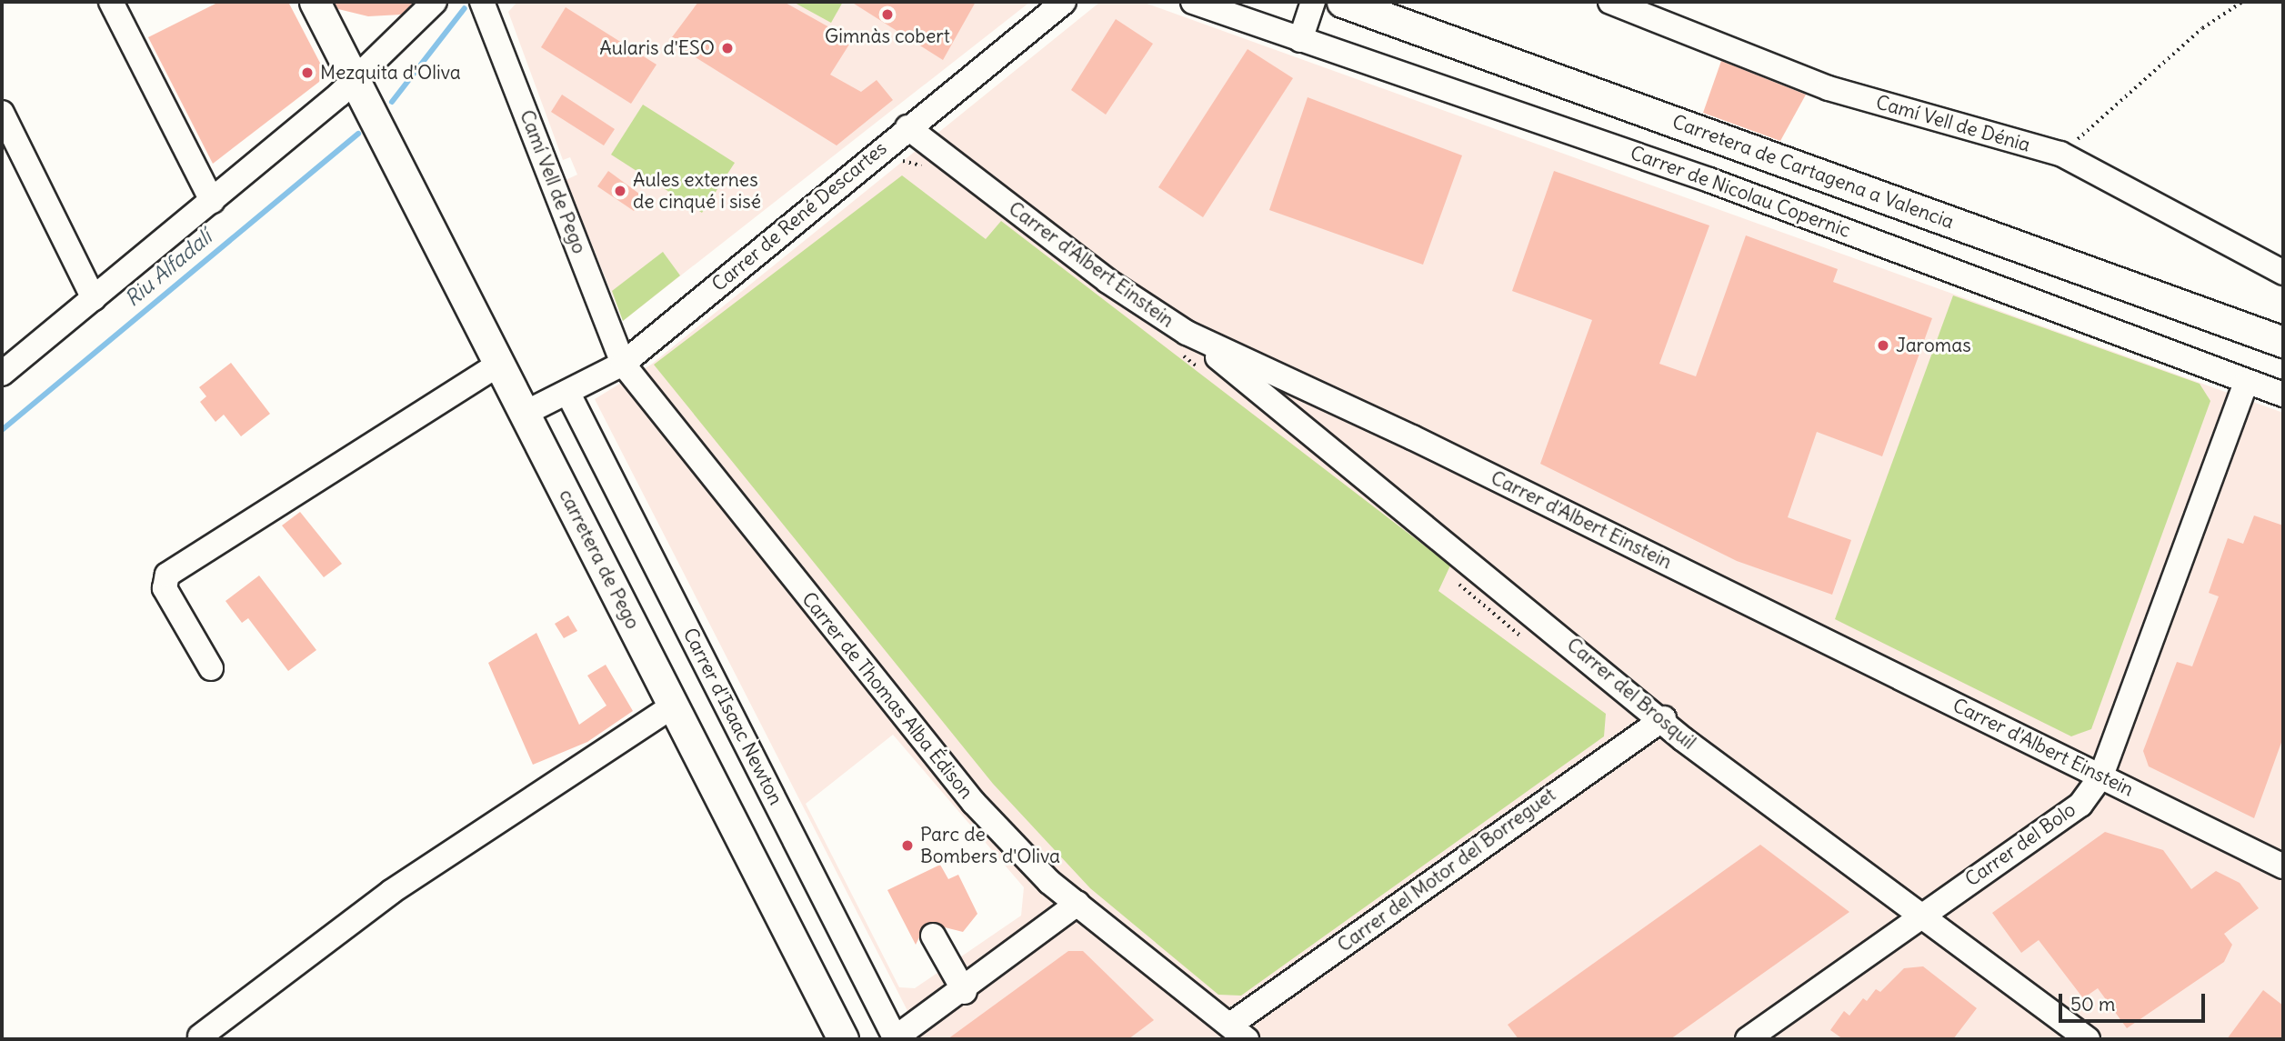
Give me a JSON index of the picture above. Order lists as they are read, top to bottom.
{
  "streets": {
    "main road": ["Carretera de Cartagena a Valencia", "carretera de Pego"],
    "street": [
      "Camí Vell de Dénia",
      "Camí Vell de Pego",
      "Carrer de Nicolau Copernic",
      "Carrer de René Descartes",
      "Carrer d'Albert Einstein",
      "Carrer del Brosquil",
      "Carrer de Thomas Alba Édison",
      "Carrer d'Isaac Newton",
      "Carrer del Bolo",
      "Carrer del Motor del Borreguet"
    ]
  },
  "crossings": [
    ["Camí Vell de Pego", "Carrer de René Descartes"],
    ["Camí Vell de Pego", "Carrer de Thomas Alba Édison"],
    ["Carrer de Nicolau Copernic", "Carrer del Bolo"],
    ["Carrer de René Descartes", "Carrer d'Albert Einstein"],
    ["Carrer de René Descartes", "carretera de Pego"],
    ["Carrer de René Descartes", "Carrer de Thomas Alba Édison"],
    ["Carrer de René Descartes", "Carrer d'Isaac Newton"],
    ["Carrer d'Albert Einstein", "Carrer del Brosquil"],
    ["Carrer d'Albert Einstein", "Carrer del Bolo"],
    ["Carrer del Brosquil", "Carrer del Bolo"],
    ["Carrer del Brosquil", "Carrer del Motor del Borreguet"],
    ["Carrer de Thomas Alba Édison", "Carrer del Motor del Borreguet"]
  ],
  "water": ["Riu Alfadalí"],
  "places": [
    "Gimnàs cobert",
    "Aularis d'ESO",
    "Mezquita d'Oliva",
    "Aules externes de cinqué i sisé",
    "Jaromas",
    "Parc de Bombers d'Oliva"
  ],
  "scale_bar": "50 m"
}
